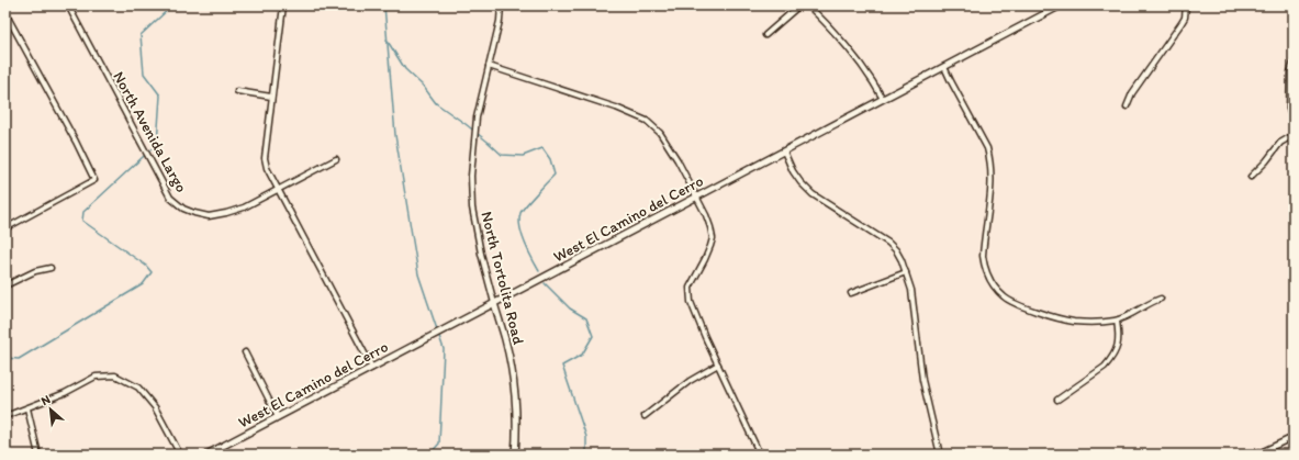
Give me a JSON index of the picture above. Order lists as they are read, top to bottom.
{
  "streets": {
    "street": ["North Avenida Largo", "West El Camino del Cerro", "North Tortolita Road"]
  },
  "crossings": [
    ["West El Camino del Cerro", "North Tortolita Road"]
  ],
  "north": "top left"
}
